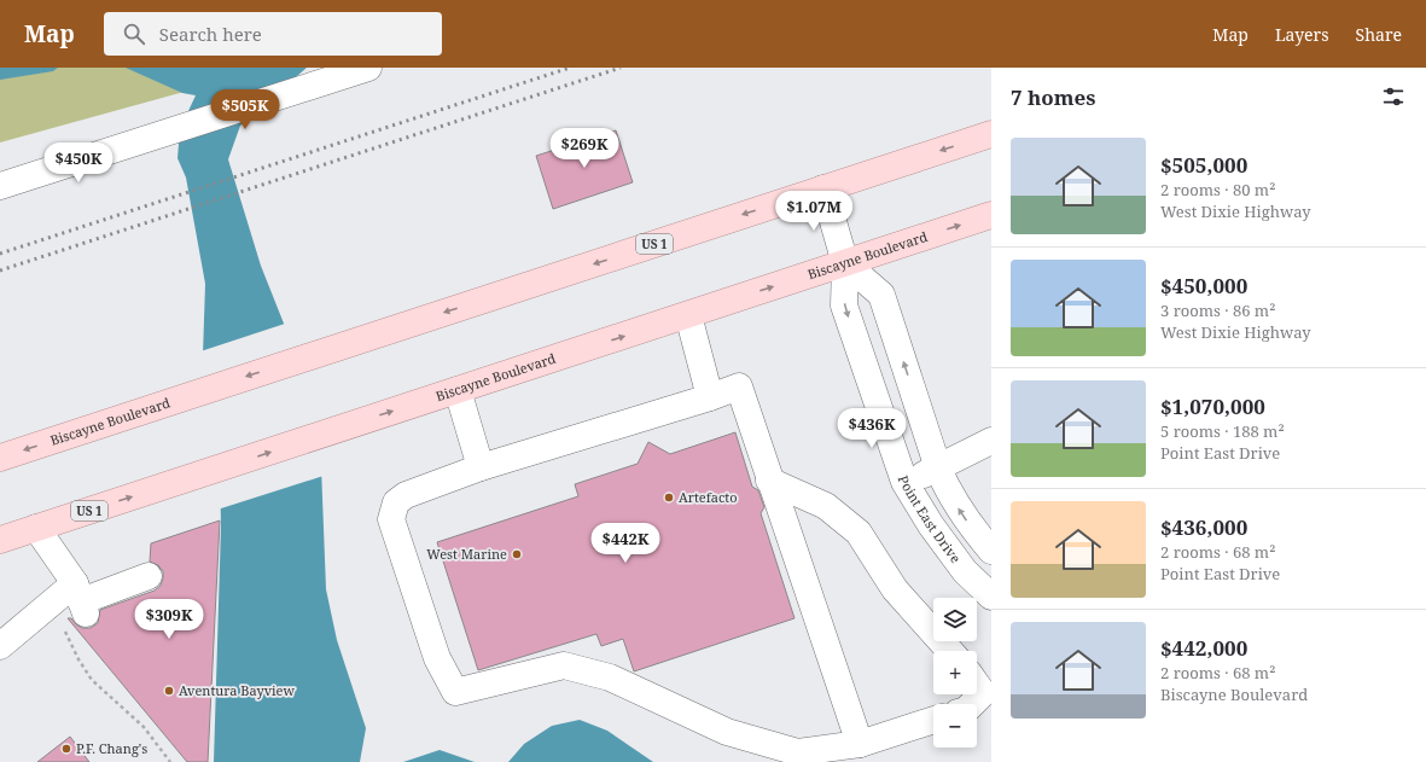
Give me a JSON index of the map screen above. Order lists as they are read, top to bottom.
{
  "streets": {
    "main road": ["US 1", "Biscayne Boulevard"],
    "street": ["Point East Drive"]
  },
  "crossings": [
    ["Biscayne Boulevard", "Point East Drive"]
  ],
  "places": [
    "Artefacto",
    "West Marine",
    "Aventura Bayview",
    "P.F. Chang's"
  ],
  "page": {
    "header": "Map",
    "search": "Search here",
    "nav": ["Map", "Layers", "Share"],
    "heading": "7 homes",
    "price": [
      "$505K",
      "$269K",
      "$450K",
      "$1.07M",
      "$436K",
      "$442K",
      "$309K"
    ],
    "list": [
      {
        "name": "$505,000",
        "note": "2 rooms · 80 m² · West Dixie Highway"
      },
      {
        "name": "$450,000",
        "note": "3 rooms · 86 m² · West Dixie Highway"
      },
      {
        "name": "$1,070,000",
        "note": "5 rooms · 188 m² · Point East Drive"
      },
      {
        "name": "$436,000",
        "note": "2 rooms · 68 m² · Point East Drive"
      },
      {
        "name": "$442,000",
        "note": "2 rooms · 68 m² · Biscayne Boulevard"
      }
    ],
    "map_buttons": ["+", "−"]
  }
}
